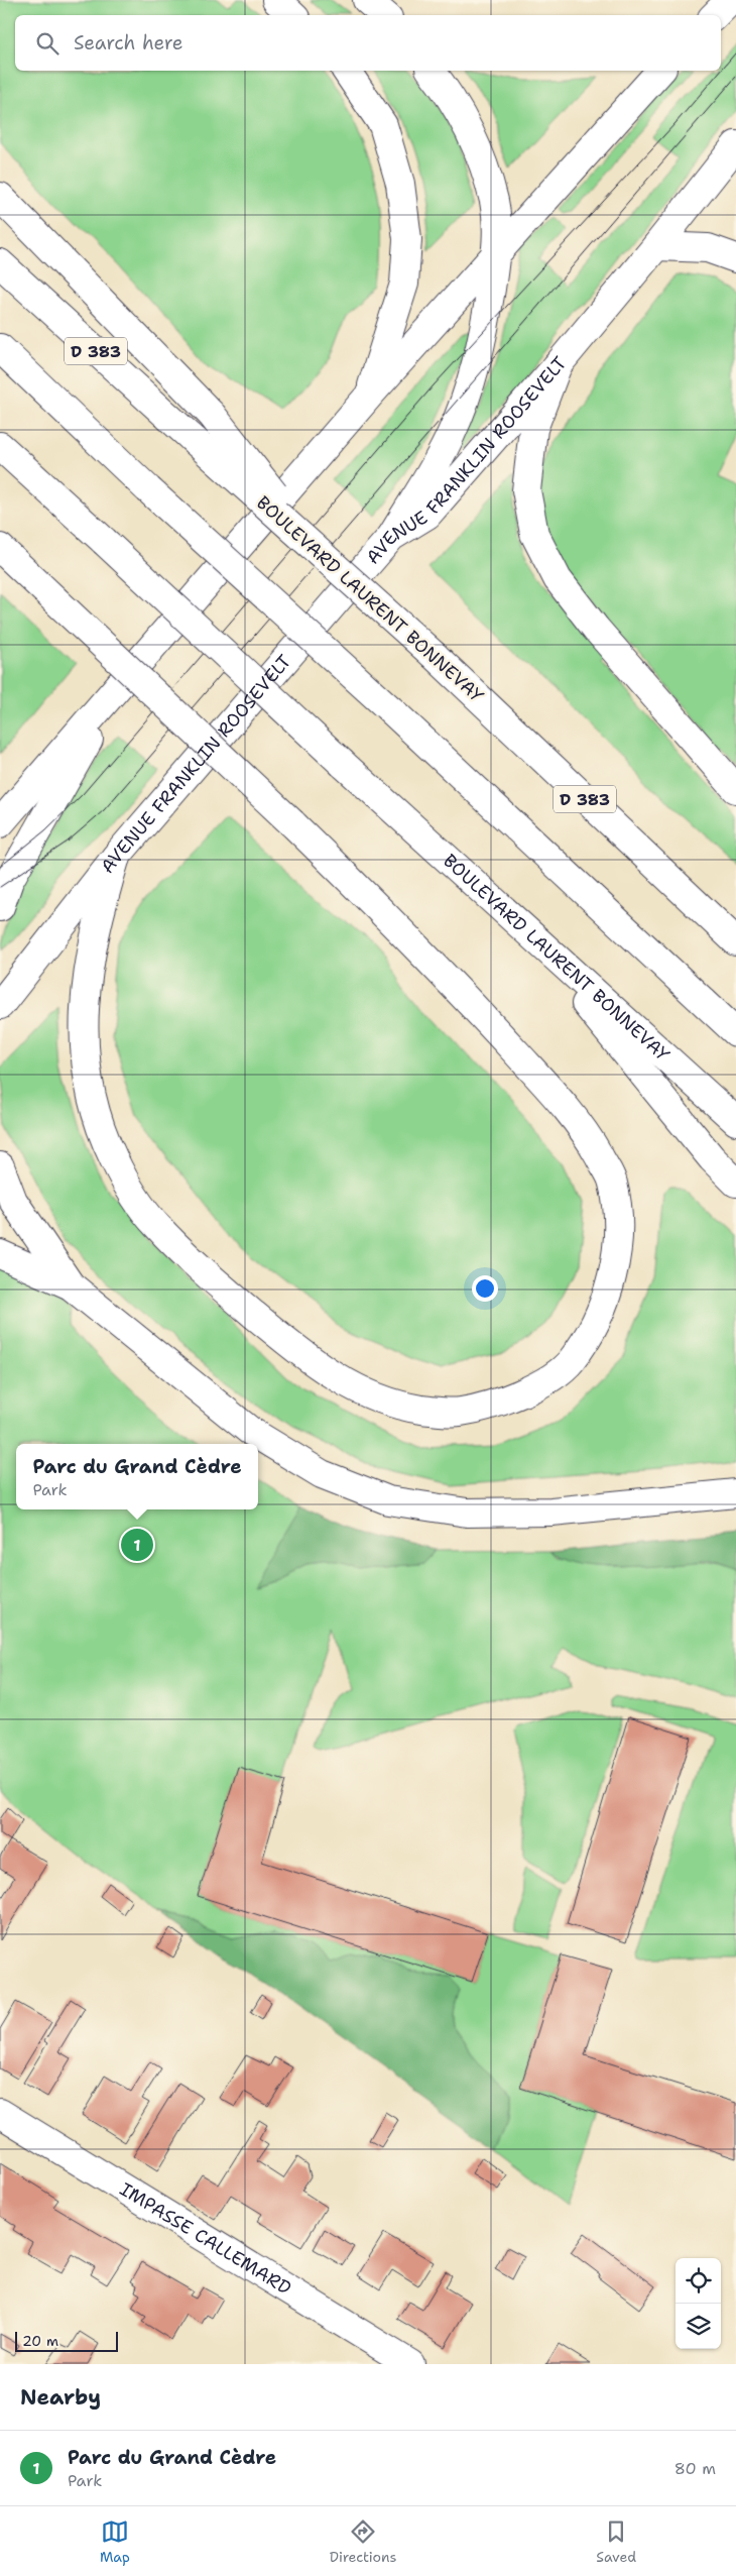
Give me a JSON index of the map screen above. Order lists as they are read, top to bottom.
{
  "streets": {
    "main road": [
      "D 383",
      "AVENUE FRANKLIN ROOSEVELT",
      "BOULEVARD LAURENT BONNEVAY",
      "IMPASSE CALLEMARD"
    ]
  },
  "scale_bar": "20 m",
  "page": {
    "search": "Search here",
    "popup": ["Parc du Grand Cèdre", "Park"],
    "pins": "1",
    "scale": "20 m",
    "heading": "Nearby",
    "list": [
      {
        "mark": "1",
        "name": "Parc du Grand Cèdre",
        "note": "Park",
        "value": "80 m"
      }
    ],
    "nav": ["Map", "Directions", "Saved"]
  }
}
